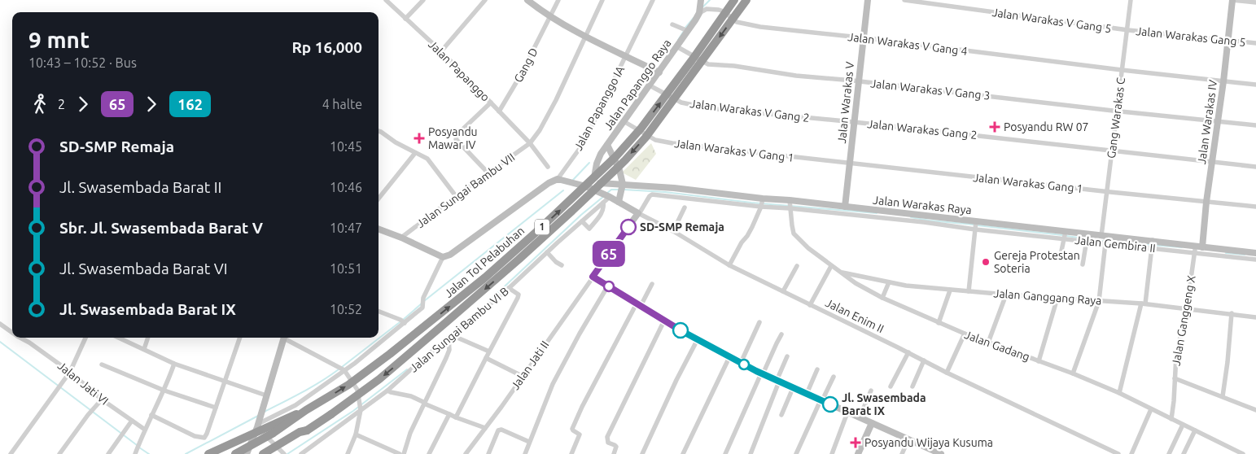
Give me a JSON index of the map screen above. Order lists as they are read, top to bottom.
{
  "streets": {
    "highway": ["1", "Jalan Tol Pelabuhan"],
    "street": [
      "Jalan Warakas V Gang 5",
      "Jalan Warakas Gang 5",
      "Jalan Warakas V Gang 4",
      "Gang D",
      "Jalan Papanggo",
      "Jalan Papanggo Raya",
      "Jalan Warakas V Gang 3",
      "Jalan Warakas V",
      "Jalan Papanggo IA",
      "Jalan Warakas V Gang 2",
      "Gang Warakas C",
      "Jalan Warakas IV",
      "Jalan Warakas Gang 2",
      "Jalan Warakas V Gang 1",
      "Jalan Warakas Gang 1",
      "Jalan Sungai Bambu VII",
      "Jalan Warakas Raya",
      "Jalan Ganggang Raya",
      "Jalan Enim II",
      "Jalan Ganggeng X",
      "Jalan Sungai Bambu VI B",
      "Jalan Gadang",
      "Jalan Jati II",
      "Jalan Jati VI"
    ]
  },
  "crossings": [
    ["Jalan Warakas V Gang 5", "Jalan Warakas Gang 5"],
    ["Jalan Warakas V Gang 5", "Gang Warakas C"],
    ["Jalan Warakas Gang 5", "Gang Warakas C"],
    ["Jalan Warakas Gang 5", "Jalan Warakas IV"],
    ["Jalan Warakas V Gang 4", "Jalan Papanggo Raya"],
    ["Jalan Warakas V Gang 4", "Jalan Warakas V"],
    ["Jalan Warakas V Gang 4", "Gang Warakas C"],
    ["Jalan Warakas V Gang 4", "Jalan Warakas IV"],
    ["Gang D", "Jalan Papanggo"],
    ["Jalan Papanggo", "Jalan Sungai Bambu VII"],
    ["Jalan Papanggo Raya", "Jalan Warakas V Gang 3"],
    ["Jalan Papanggo Raya", "Jalan Warakas V Gang 2"],
    ["Jalan Papanggo Raya", "Jalan Warakas V Gang 1"],
    ["Jalan Papanggo Raya", "Jalan Warakas Raya"],
    ["Jalan Warakas V Gang 3", "Jalan Warakas V"],
    ["Jalan Warakas V Gang 3", "Gang Warakas C"],
    ["Jalan Warakas V Gang 3", "Jalan Warakas IV"],
    ["Jalan Warakas V", "Jalan Warakas V Gang 2"],
    ["Jalan Warakas V", "Jalan Warakas Gang 2"],
    ["Jalan Warakas V", "Jalan Warakas V Gang 1"],
    ["Jalan Warakas V", "Jalan Warakas Gang 1"],
    ["Jalan Warakas V", "Jalan Warakas Raya"],
    ["Jalan Papanggo IA", "Jalan Enim II"],
    ["Jalan Warakas V Gang 2", "Jalan Warakas Gang 2"],
    ["Gang Warakas C", "Jalan Warakas Gang 2"],
    ["Gang Warakas C", "Jalan Warakas Gang 1"],
    ["Gang Warakas C", "Jalan Warakas Raya"],
    ["Gang Warakas C", "Jalan Ganggang Raya"],
    ["Gang Warakas C", "Jalan Gadang"],
    ["Jalan Warakas IV", "Jalan Warakas Gang 2"],
    ["Jalan Warakas IV", "Jalan Warakas Gang 1"],
    ["Jalan Warakas IV", "Jalan Warakas Raya"],
    ["Jalan Warakas V Gang 1", "Jalan Warakas Gang 1"],
    ["Jalan Warakas Raya", "Jalan Ganggeng X"],
    ["Jalan Warakas Raya", "Jalan Gadang"],
    ["Jalan Ganggang Raya", "Jalan Ganggeng X"],
    ["Jalan Ganggang Raya", "Jalan Gadang"],
    ["Jalan Enim II", "Jalan Sungai Bambu VI B"],
    ["Jalan Ganggeng X", "Jalan Gadang"]
  ],
  "places": {
    "health": ["Posyandu RW 07", "Posyandu Mawar IV", "Posyandu Wijaya Kusuma"],
    "other": ["SD-SMP Remaja", "Gereja Protestan Soteria", "Jl. Swasembada Barat IX"]
  },
  "lines": ["bus line 65", "bus line 162"],
  "page": {
    "on_map": "65",
    "heading": ["9 mnt", "10:43 – 10:52 · Bus", "Rp 16,000"],
    "legs": [
      "2",
      "65",
      "162",
      "4 halte"
    ],
    "list": [
      {
        "name": "SD-SMP Remaja",
        "value": "10:45"
      },
      {
        "name": "Jl. Swasembada Barat II",
        "value": "10:46"
      },
      {
        "name": "Sbr. Jl. Swasembada Barat V",
        "value": "10:47"
      },
      {
        "name": "Jl. Swasembada Barat VI",
        "value": "10:51"
      },
      {
        "name": "Jl. Swasembada Barat IX",
        "value": "10:52"
      }
    ]
  }
}
